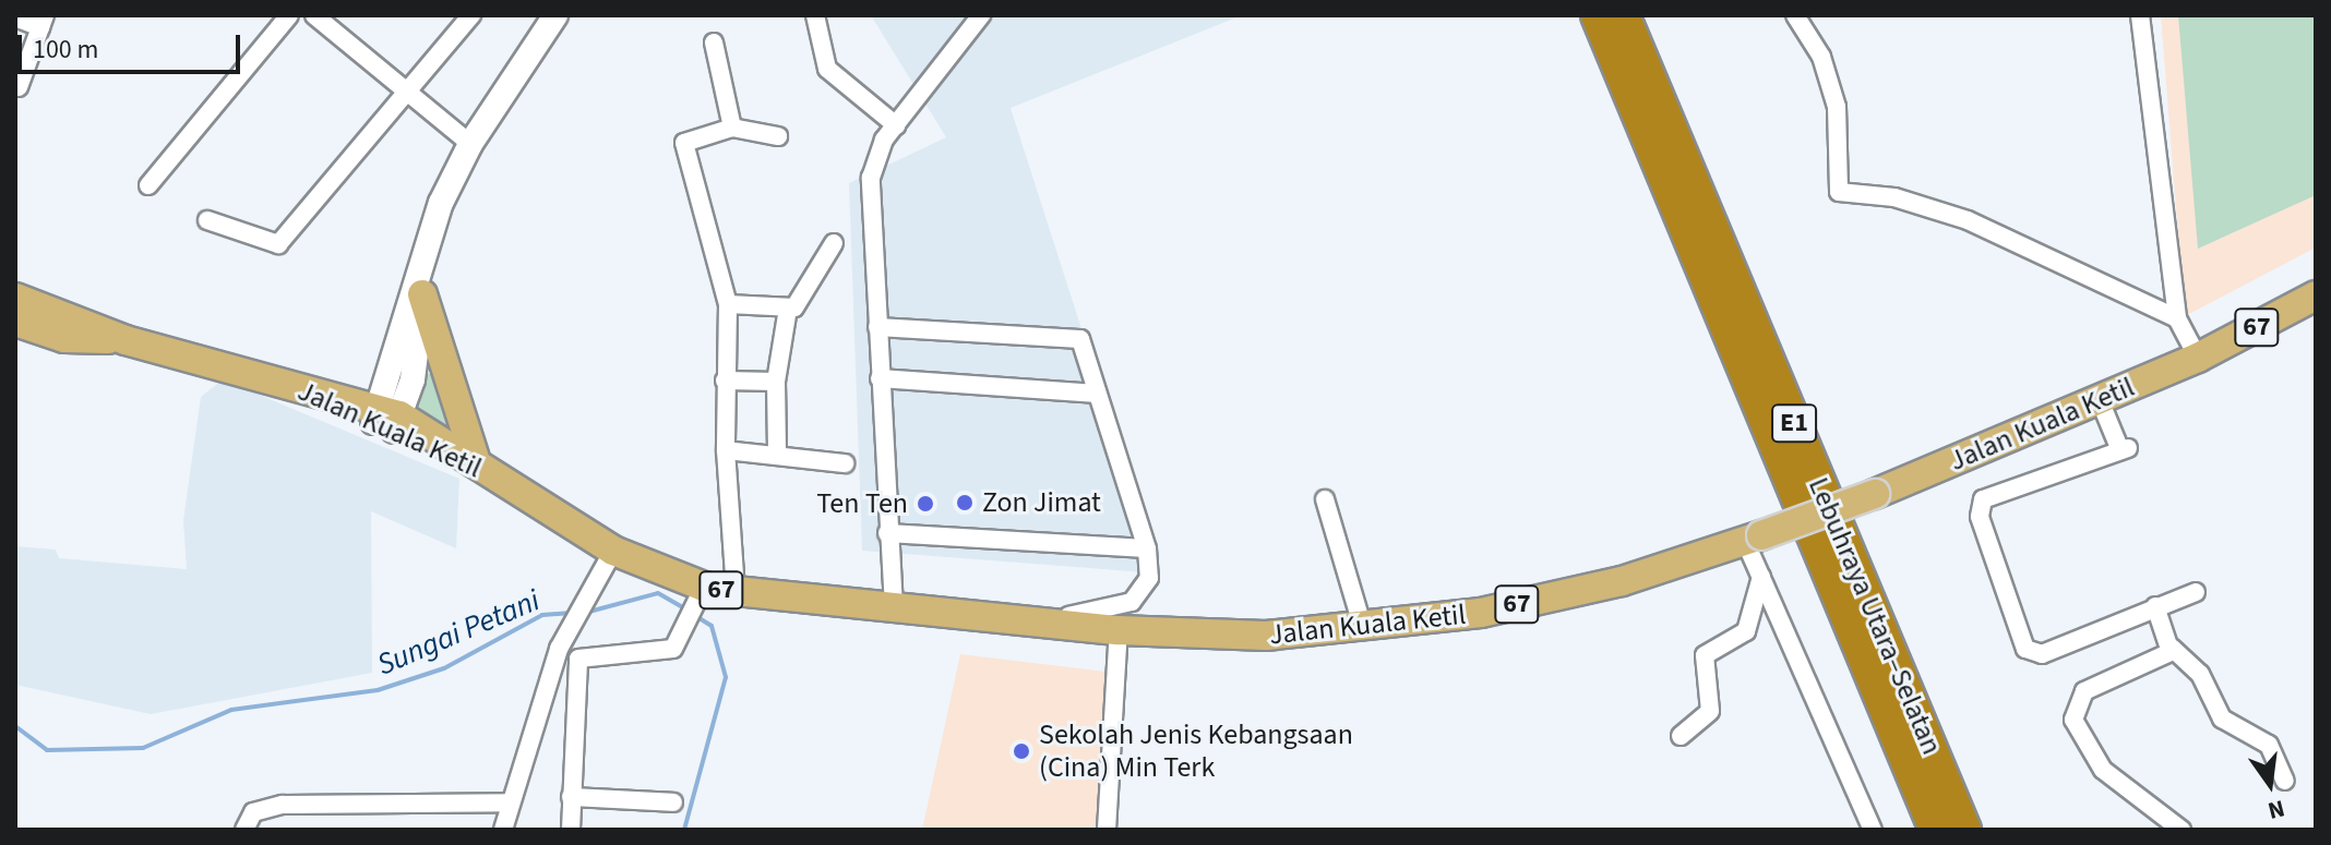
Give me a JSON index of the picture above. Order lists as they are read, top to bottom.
{
  "streets": {
    "highway": ["E1", "Lebuhraya Utara–Selatan"],
    "main road": ["67", "Jalan Kuala Ketil"]
  },
  "water": ["Sungai Petani"],
  "places": ["Zon Jimat", "Ten Ten", "Sekolah Jenis Kebangsaan (Cina) Min Terk"],
  "scale_bar": "100 m",
  "north": "bottom"
}
